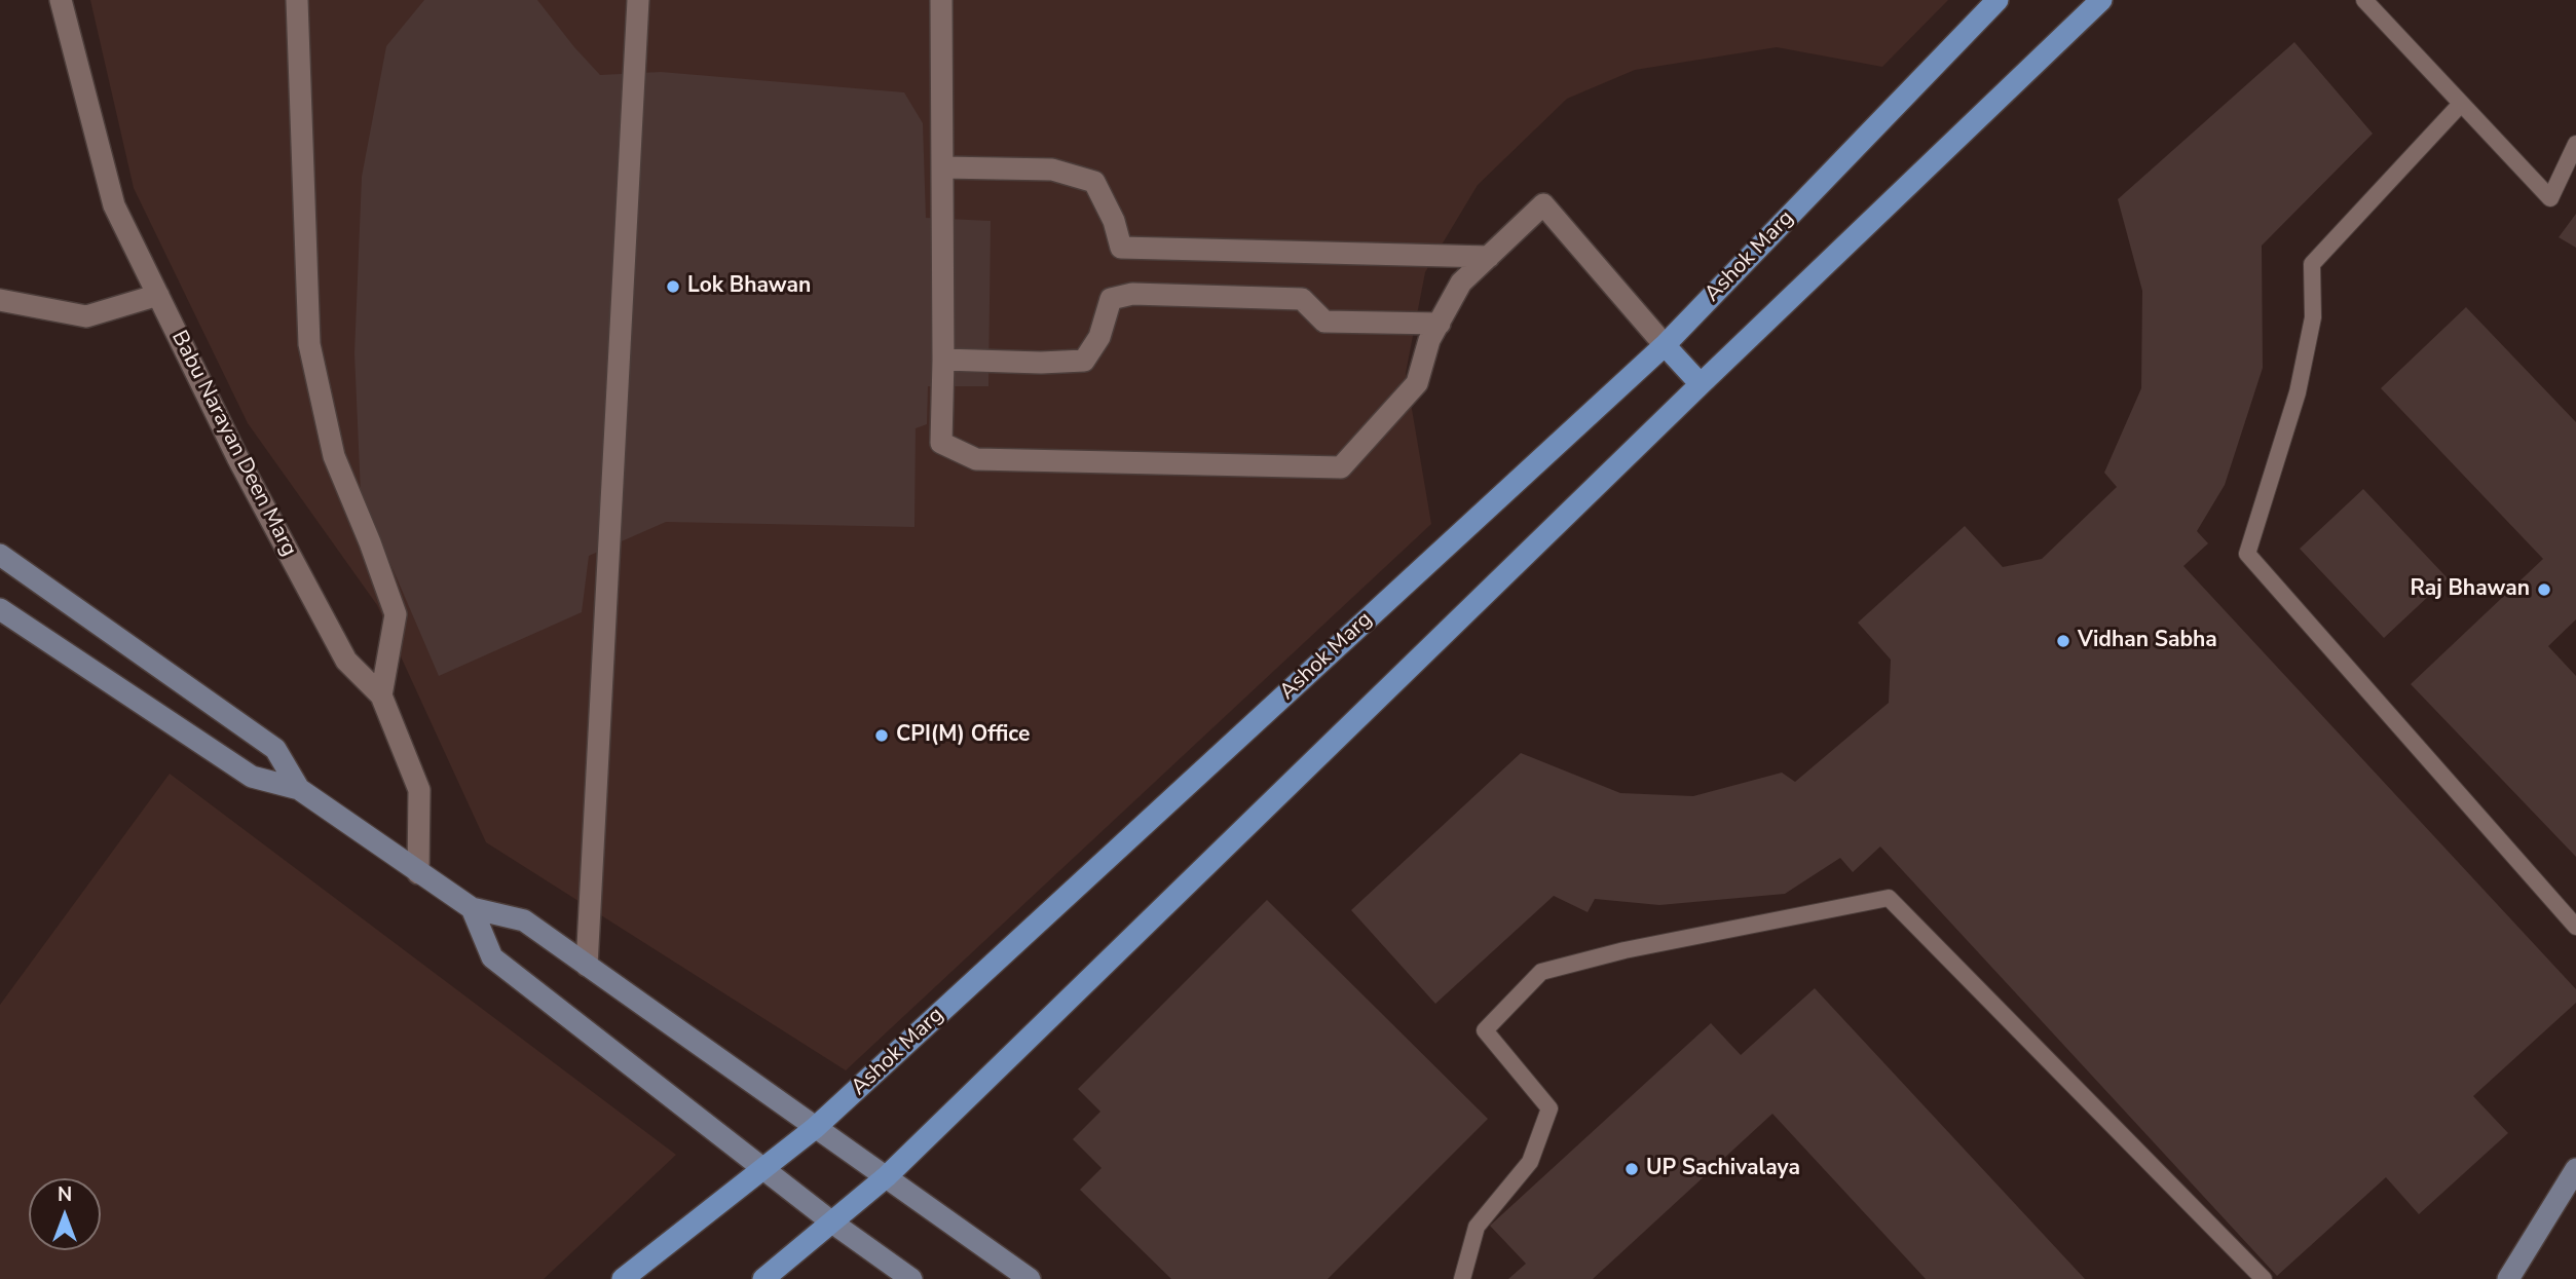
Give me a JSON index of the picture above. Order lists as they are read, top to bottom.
{
  "streets": {
    "main road": ["Ashok Marg"],
    "street": ["Babu Narayan Deen Marg"]
  },
  "places": [
    "Lok Bhawan",
    "Raj Bhawan",
    "Vidhan Sabha",
    "CPI(M) Office",
    "UP Sachivalaya"
  ],
  "north": "top"
}
